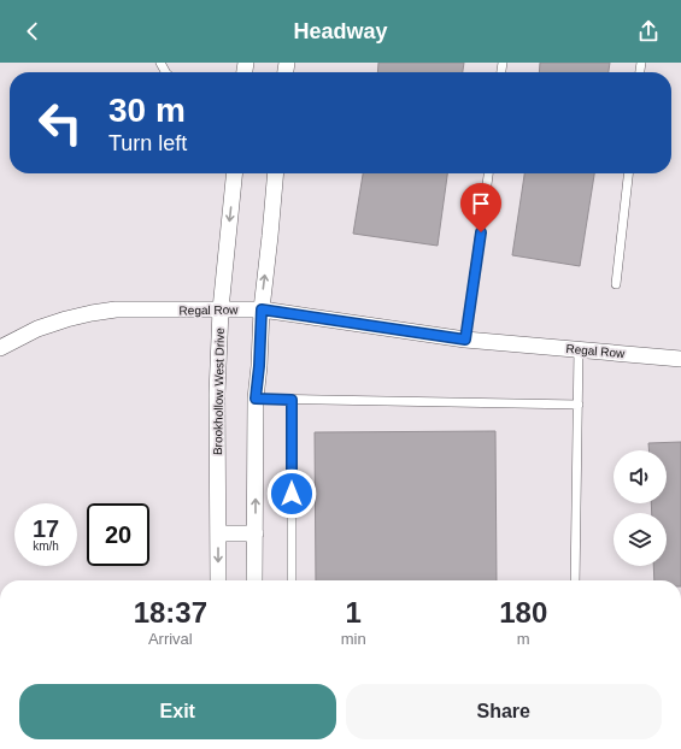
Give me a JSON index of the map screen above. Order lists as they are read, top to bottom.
{
  "streets": {
    "street": ["Regal Row", "Brookhollow West Drive"]
  },
  "crossings": [
    ["Regal Row", "Brookhollow West Drive"]
  ],
  "page": {
    "header": "Headway",
    "turn": ["30 m", "Turn left"],
    "speed": "17 km/h",
    "limit": "20",
    "eta": [
      "18:37",
      "Arrival",
      "1",
      "min",
      "180",
      "m"
    ],
    "buttons": ["Exit", "Share"]
  }
}
